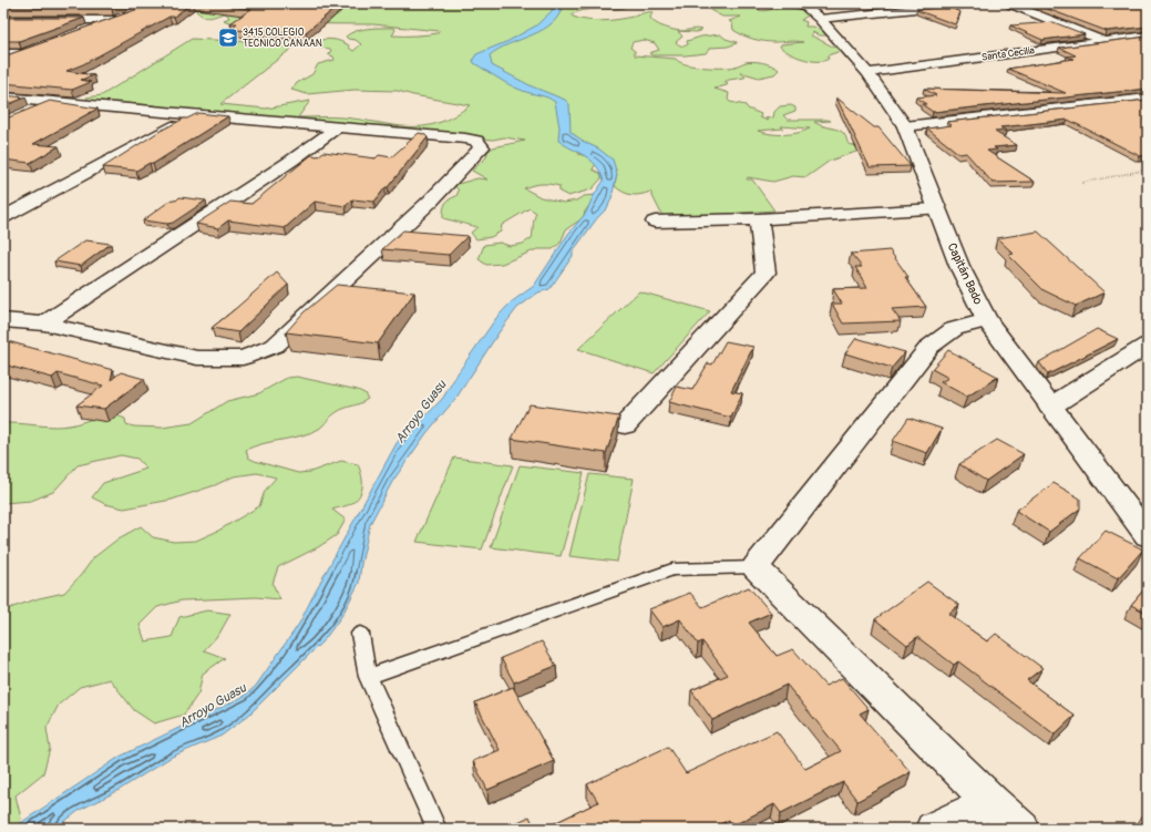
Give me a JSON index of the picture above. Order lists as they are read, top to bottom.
{
  "streets": {
    "street": ["Santa Cecilia", "Capitán Bado"]
  },
  "crossings": [
    ["Santa Cecilia", "Capitán Bado"]
  ],
  "water": ["Arroyo Guasu"],
  "places": {
    "school or university": ["3415 COLEGIO TECNICO CANAAN"]
  }
}
